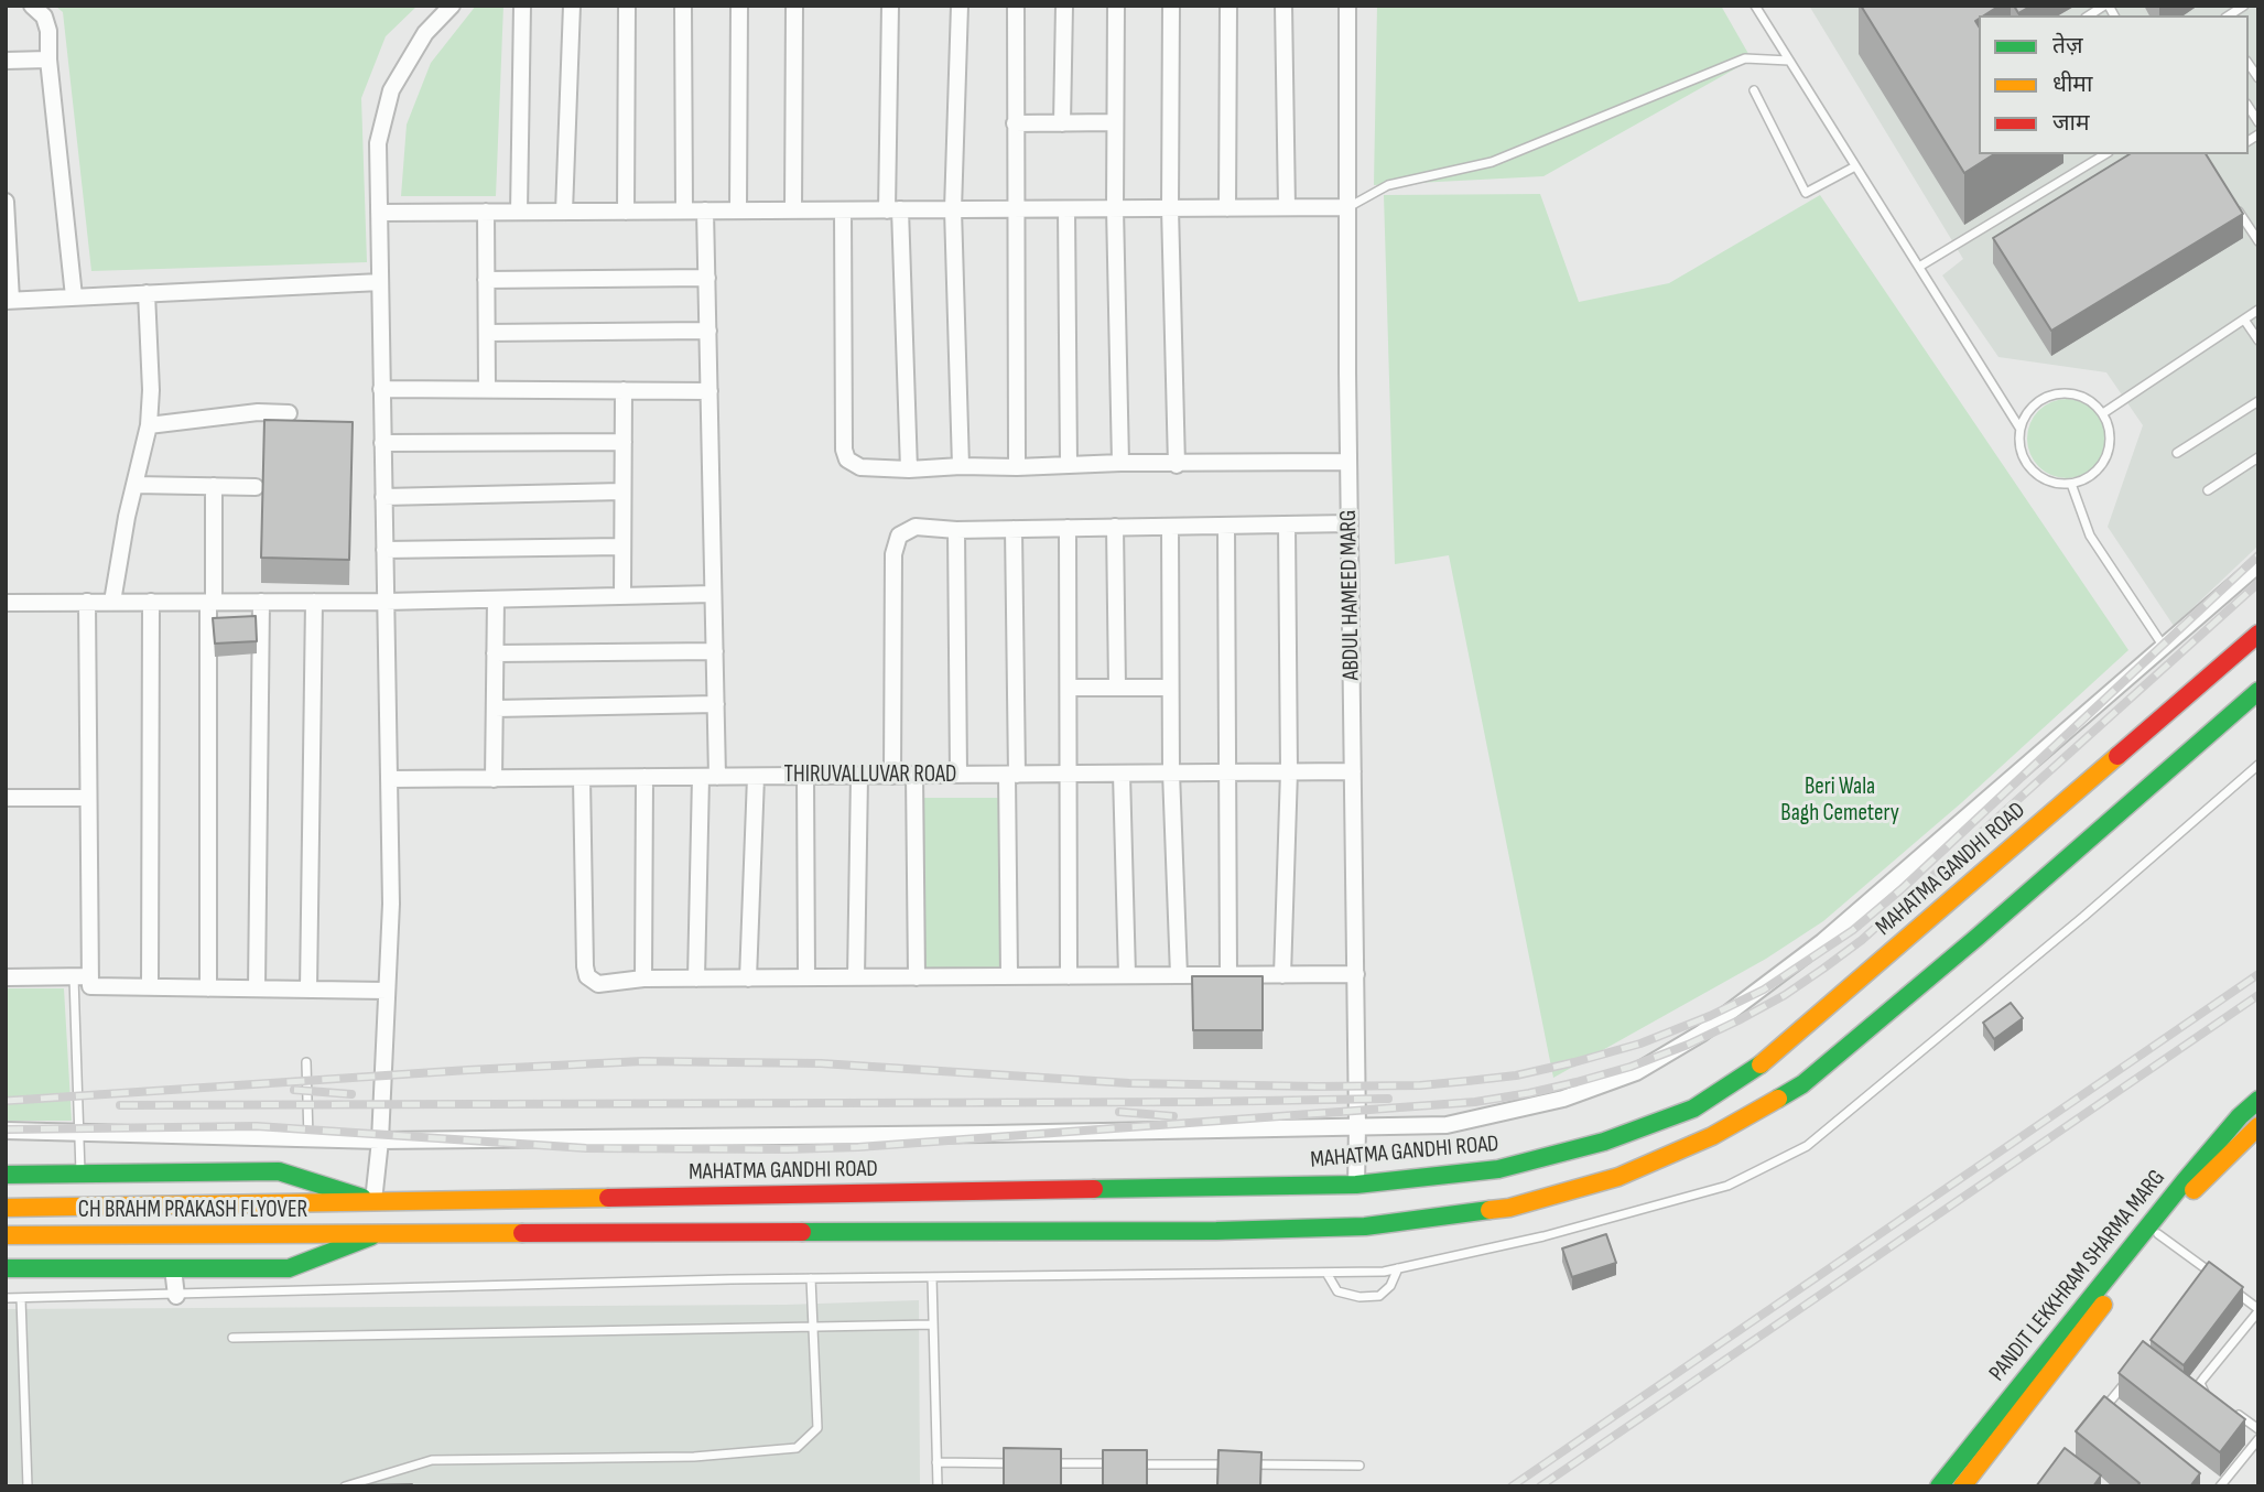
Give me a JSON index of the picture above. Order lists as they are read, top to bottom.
{
  "streets": {
    "main road": ["MAHATMA GANDHI ROAD", "CH BRAHM PRAKASH FLYOVER", "PANDIT LEKKHRAM SHARMA MARG"],
    "street": ["ABDUL HAMEED MARG", "THIRUVALLUVAR ROAD"]
  },
  "crossings": [
    ["ABDUL HAMEED MARG", "THIRUVALLUVAR ROAD"],
    ["ABDUL HAMEED MARG", "MAHATMA GANDHI ROAD"],
    ["MAHATMA GANDHI ROAD", "CH BRAHM PRAKASH FLYOVER"]
  ],
  "parks": ["Beri Wala Bagh Cemetery"],
  "legend": ["तेज़", "धीमा", "जाम"]
}
